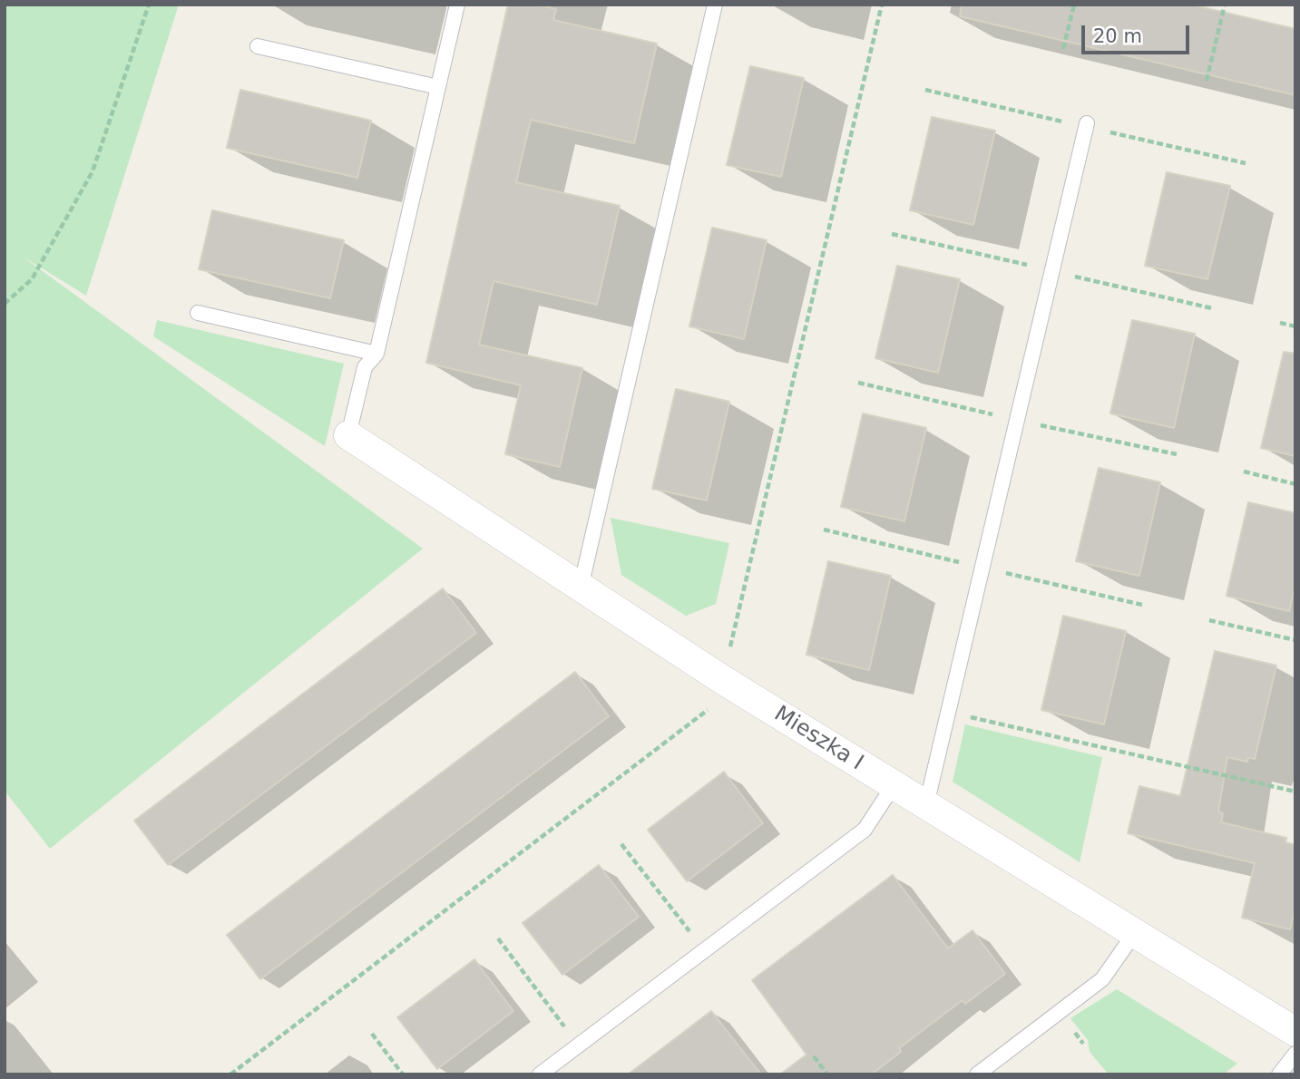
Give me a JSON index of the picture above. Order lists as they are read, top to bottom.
{
  "streets": {
    "street": ["Mieszka I"]
  },
  "scale_bar": "20 m"
}
